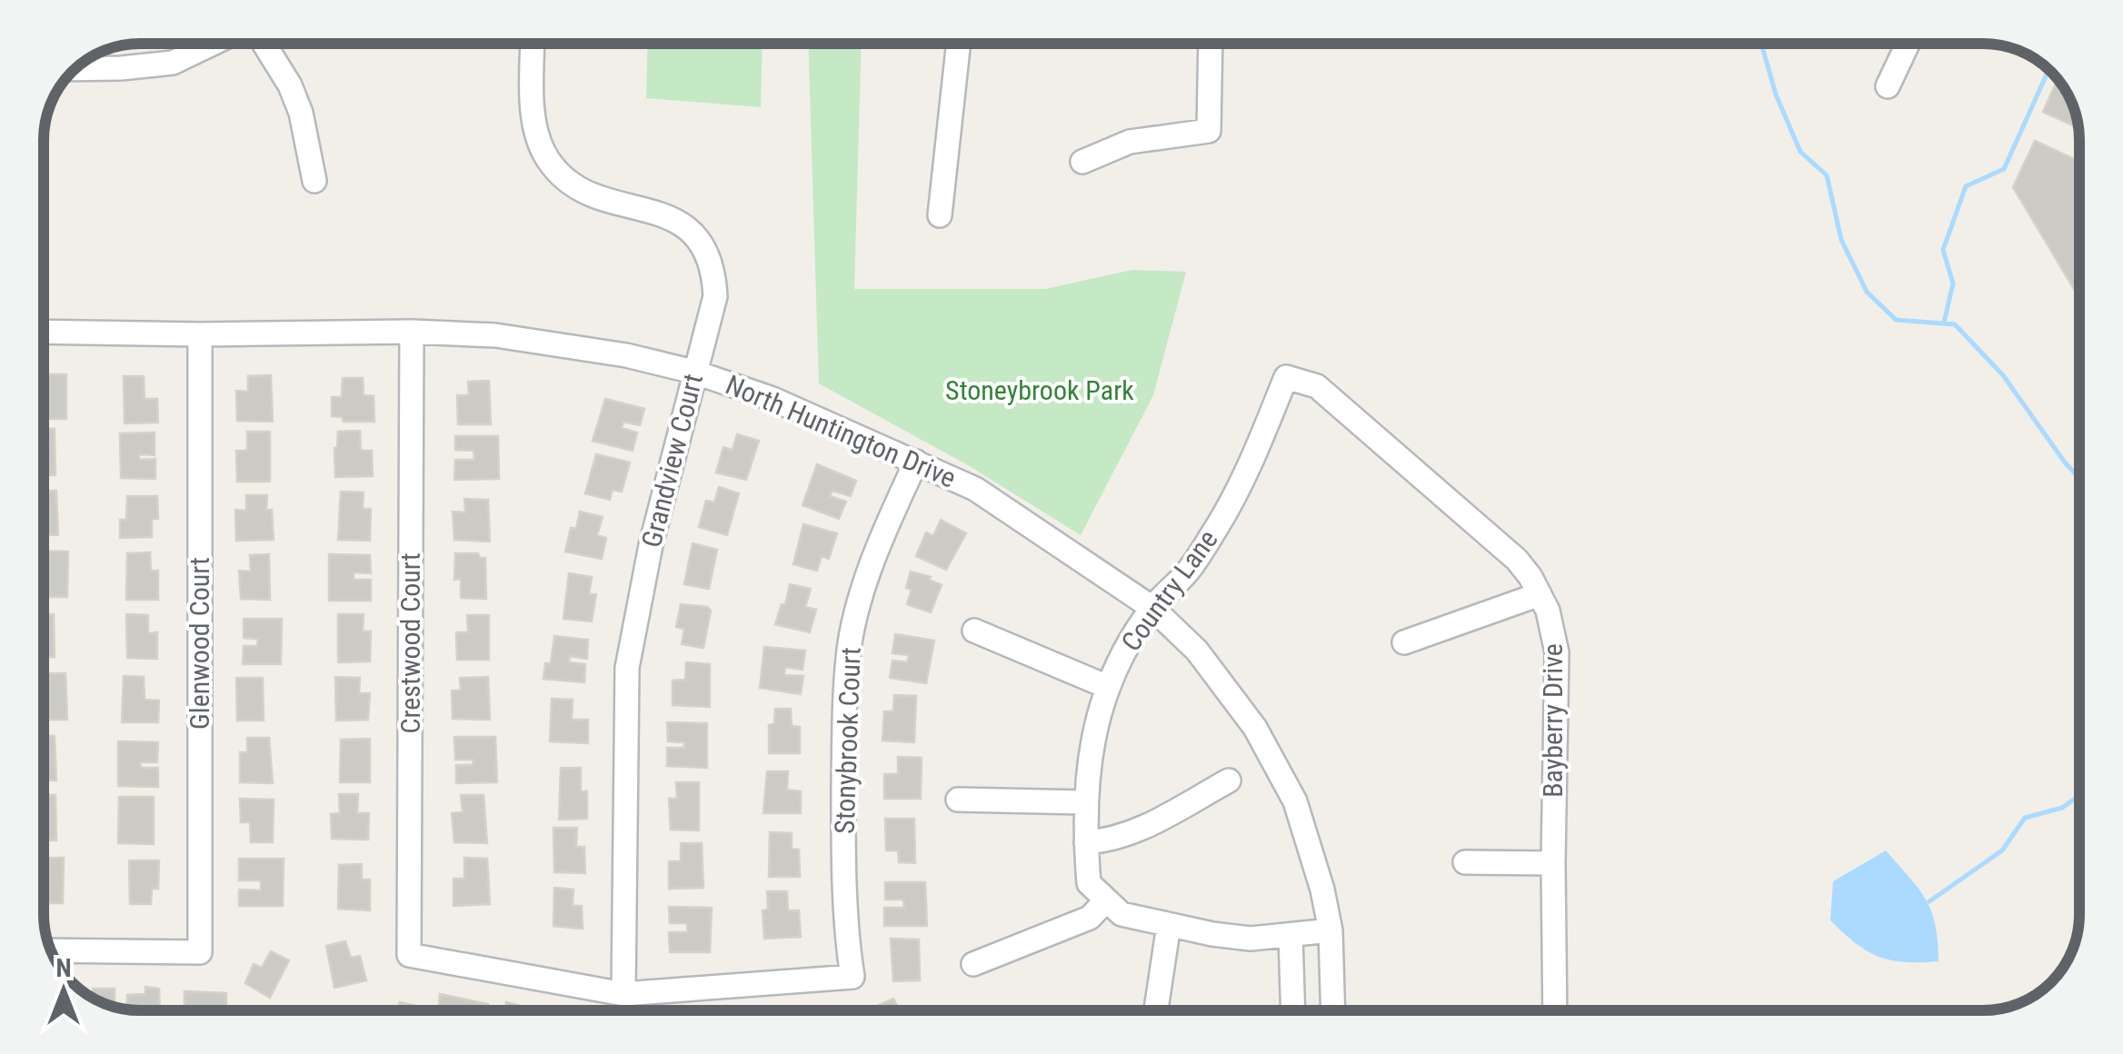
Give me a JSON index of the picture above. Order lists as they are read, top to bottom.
{
  "streets": {
    "street": [
      "North Huntington Drive",
      "Grandview Court",
      "Country Lane",
      "Glenwood Court",
      "Crestwood Court",
      "Bayberry Drive",
      "Stonybrook Court"
    ]
  },
  "crossings": [
    ["North Huntington Drive", "Grandview Court"],
    ["North Huntington Drive", "Country Lane"],
    ["North Huntington Drive", "Glenwood Court"],
    ["North Huntington Drive", "Crestwood Court"],
    ["North Huntington Drive", "Stonybrook Court"],
    ["Grandview Court", "Crestwood Court"],
    ["Grandview Court", "Stonybrook Court"],
    ["Country Lane", "Bayberry Drive"],
    ["Crestwood Court", "Stonybrook Court"]
  ],
  "parks": ["Stoneybrook Park"],
  "north": "top"
}
